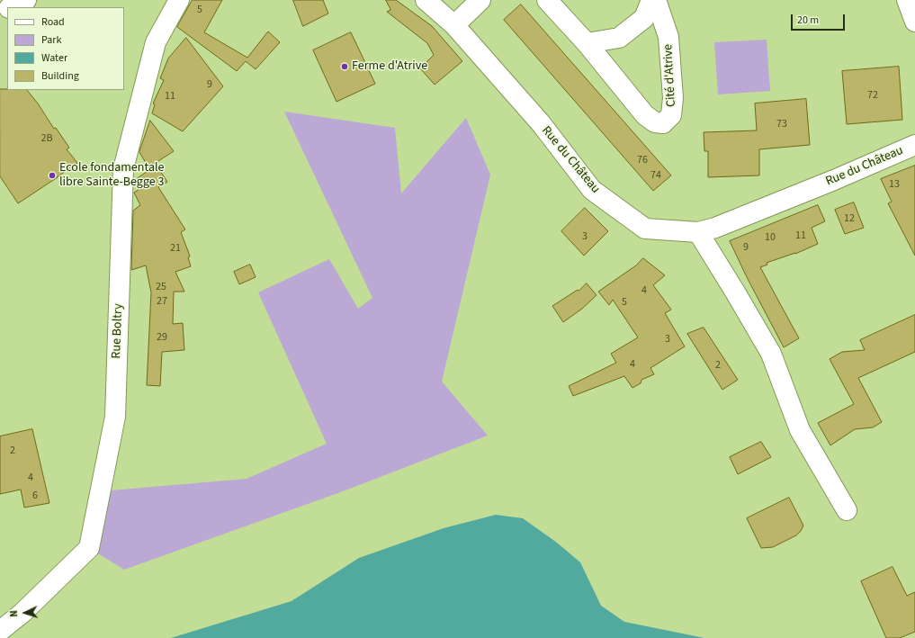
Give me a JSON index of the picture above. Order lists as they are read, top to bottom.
{
  "streets": {
    "street": ["Cité d'Atrive", "Rue du Château", "Rue Boltry"]
  },
  "places": ["Ferme d'Atrive", "Ecole fondamentale libre Sainte-Begge 3"],
  "house_numbers": [
    "5",
    "9",
    "72",
    "11",
    "73",
    "2B",
    "76",
    "74",
    "13",
    "12",
    "11",
    "3",
    "10",
    "9",
    "21",
    "25",
    "4",
    "27",
    "5",
    "29",
    "3",
    "4",
    "2",
    "2",
    "4",
    "6"
  ],
  "legend": [
    "Road",
    "Park",
    "Water",
    "Building"
  ],
  "scale_bar": "20 m",
  "north": "left"
}
